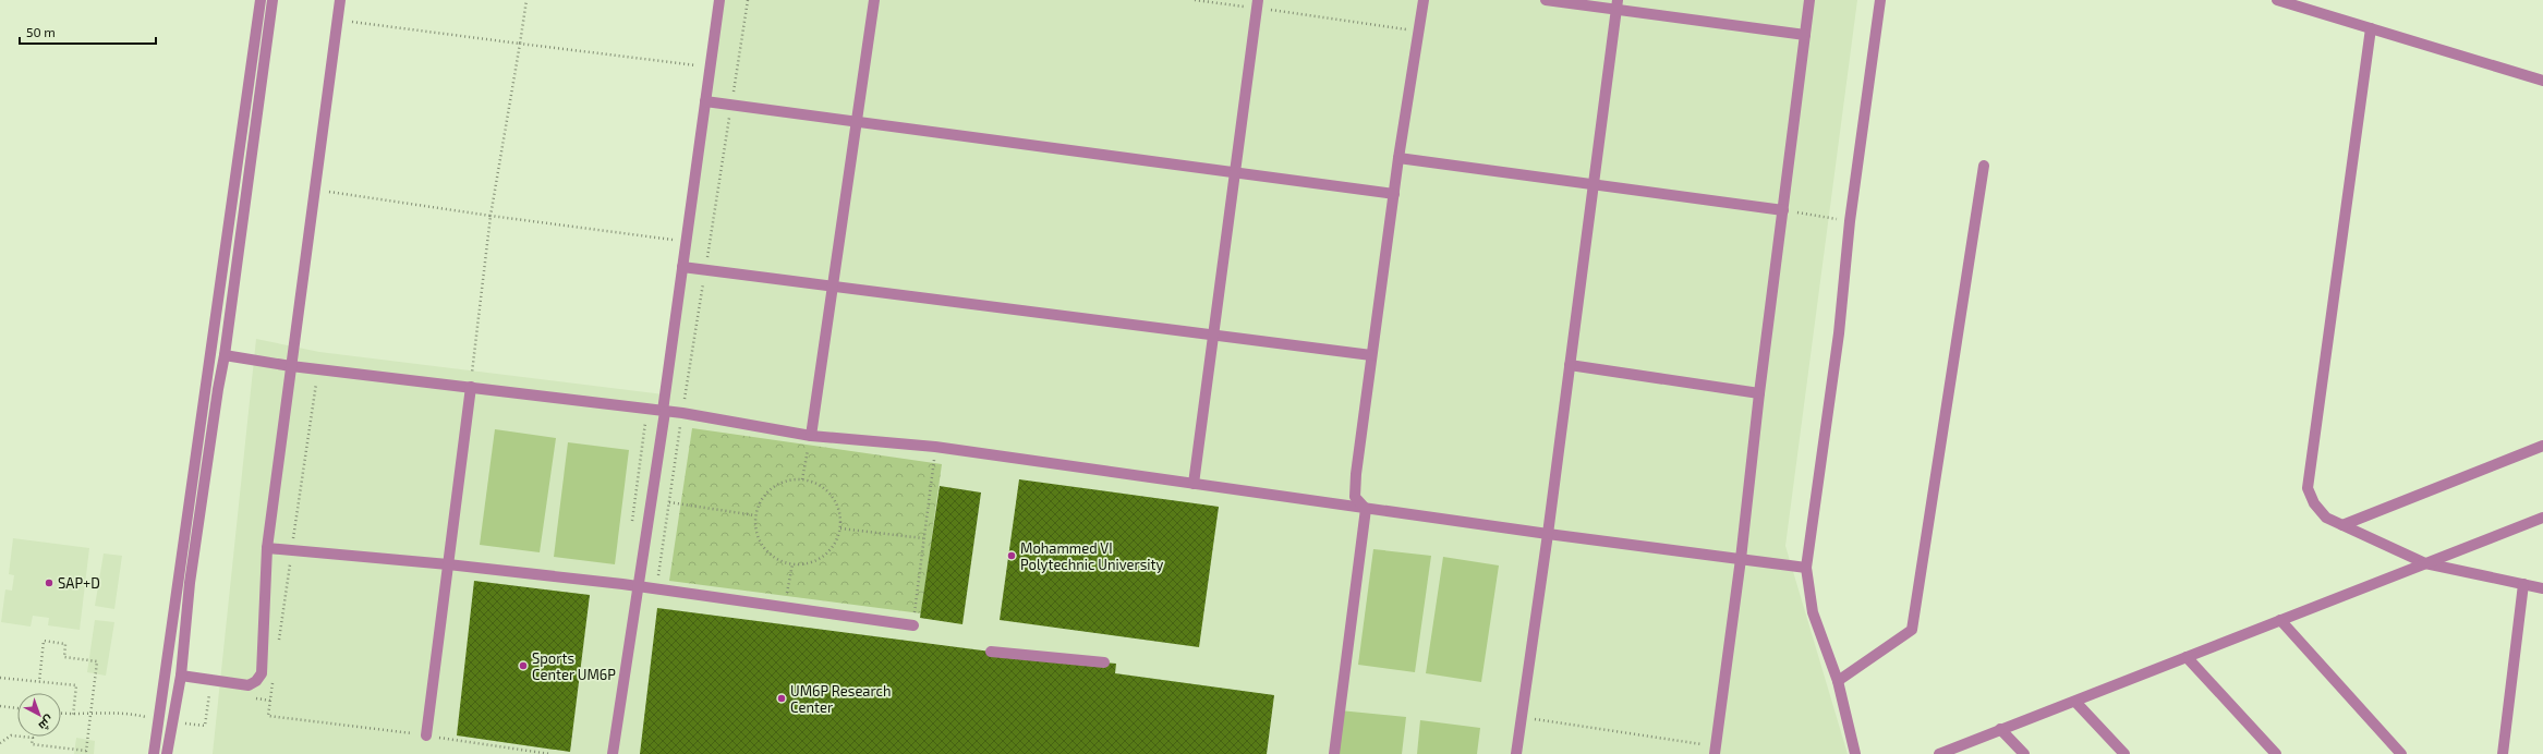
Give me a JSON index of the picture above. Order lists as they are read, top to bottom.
{
  "places": [
    "Mohammed VI Polytechnic University",
    "SAP+D",
    "Sports Center UM6P",
    "UM6P Research Center"
  ],
  "scale_bar": "50 m",
  "north": "bottom right"
}
